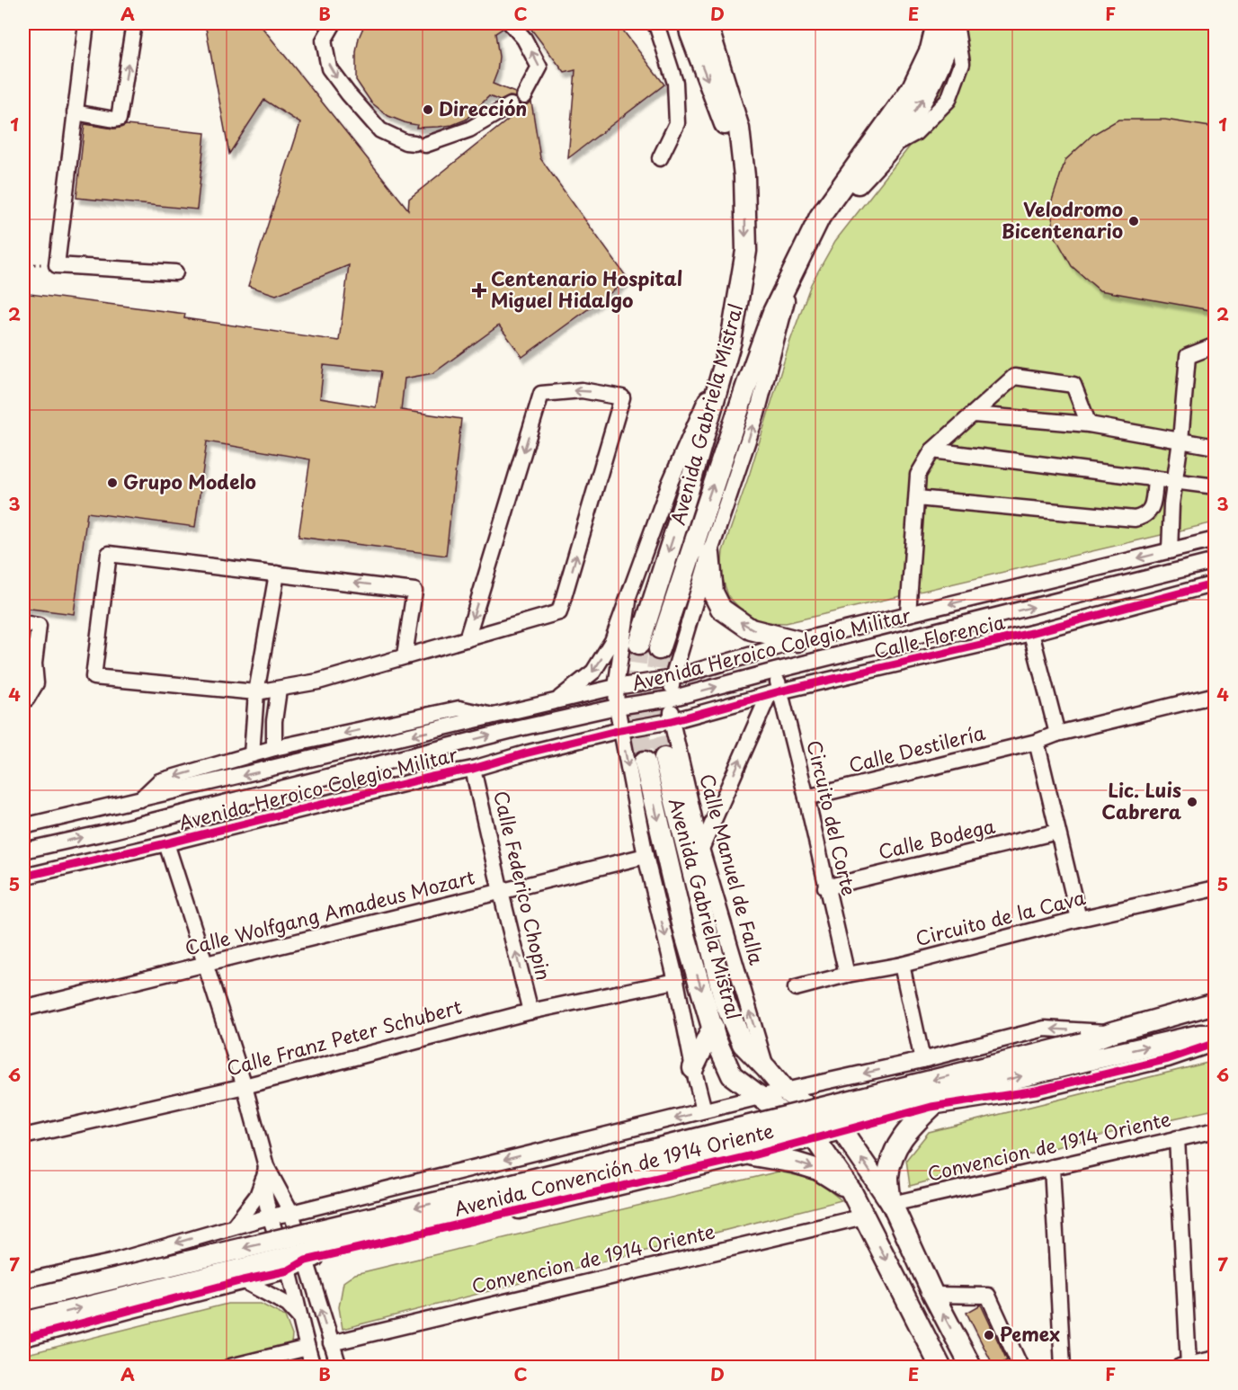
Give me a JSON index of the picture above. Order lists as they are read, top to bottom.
{
  "streets": {
    "main road": ["Avenida Gabriela Mistral", "Avenida Convención de 1914 Oriente"],
    "street": [
      "Calle Florencia",
      "Avenida Heroico Colegio Militar",
      "Calle Destilería",
      "Circuito del Corte",
      "Calle Bodega",
      "Calle Manuel de Falla",
      "Calle Federico Chopin",
      "Calle Wolfgang Amadeus Mozart",
      "Circuito de la Cava",
      "Calle Franz Peter Schubert",
      "Convencion de 1914 Oriente"
    ]
  },
  "crossings": [
    ["Avenida Gabriela Mistral", "Avenida Heroico Colegio Militar"],
    ["Avenida Gabriela Mistral", "Calle Manuel de Falla"],
    ["Avenida Gabriela Mistral", "Convencion de 1914 Oriente"],
    ["Avenida Gabriela Mistral", "Avenida Convención de 1914 Oriente"],
    ["Calle Florencia", "Avenida Heroico Colegio Militar"],
    ["Calle Florencia", "Circuito del Corte"],
    ["Calle Florencia", "Calle Manuel de Falla"],
    ["Avenida Heroico Colegio Militar", "Circuito del Corte"],
    ["Avenida Heroico Colegio Militar", "Calle Manuel de Falla"],
    ["Avenida Heroico Colegio Militar", "Calle Federico Chopin"],
    ["Calle Destilería", "Circuito del Corte"],
    ["Circuito del Corte", "Calle Bodega"],
    ["Circuito del Corte", "Circuito de la Cava"],
    ["Calle Federico Chopin", "Calle Wolfgang Amadeus Mozart"],
    ["Calle Federico Chopin", "Calle Franz Peter Schubert"]
  ],
  "one_way": ["Calle Federico Chopin"],
  "places": {
    "other": [
      "Dirección",
      "Velodromo Bicentenario",
      "Grupo Modelo",
      "Lic. Luis Cabrera",
      "Pemex"
    ],
    "health": ["Centenario Hospital Miguel Hidalgo"]
  },
  "grid": {
    "columns": [
      "A",
      "B",
      "C",
      "D",
      "E",
      "F"
    ],
    "rows": [
      "1",
      "2",
      "3",
      "4",
      "5",
      "6",
      "7"
    ]
  }
}
